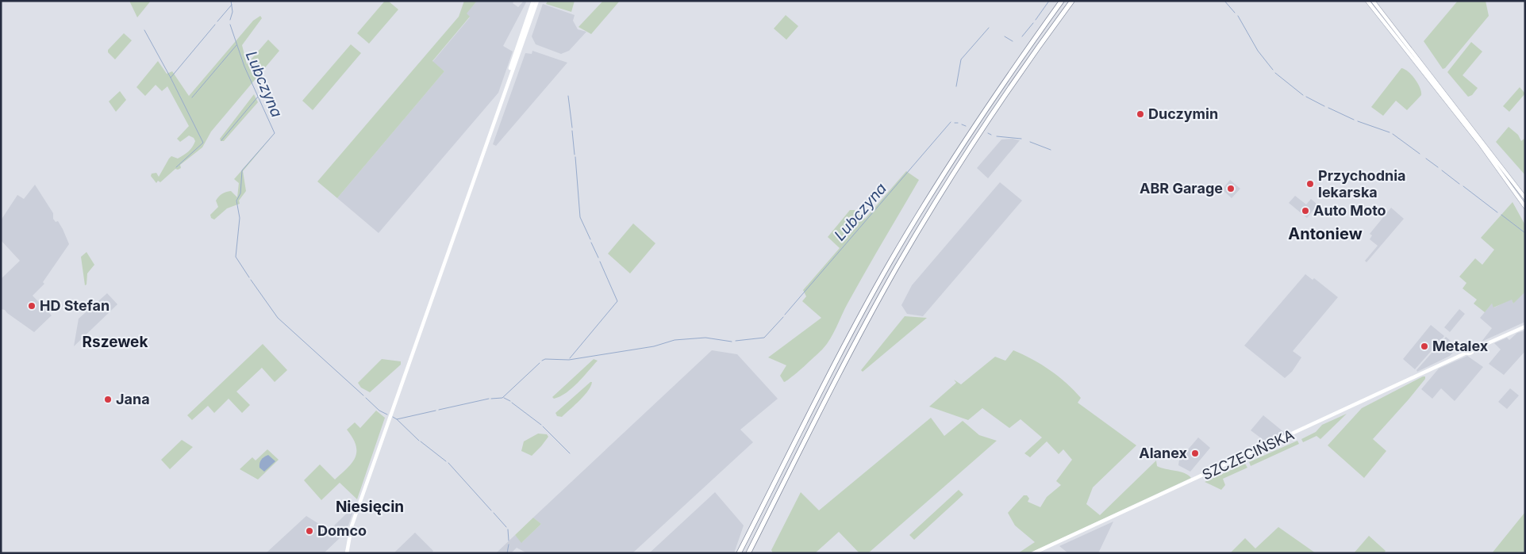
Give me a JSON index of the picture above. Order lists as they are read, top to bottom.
{
  "streets": {
    "main road": ["SZCZECIŃSKA"]
  },
  "districts": ["Antoniew", "Rszewek", "Niesięcin"],
  "water": ["Lubczyna"],
  "places": [
    "Duczymin",
    "Przychodnia lekarska",
    "ABR Garage",
    "Auto Moto",
    "HD Stefan",
    "Metalex",
    "Jana",
    "Alanex",
    "Domco"
  ]
}
